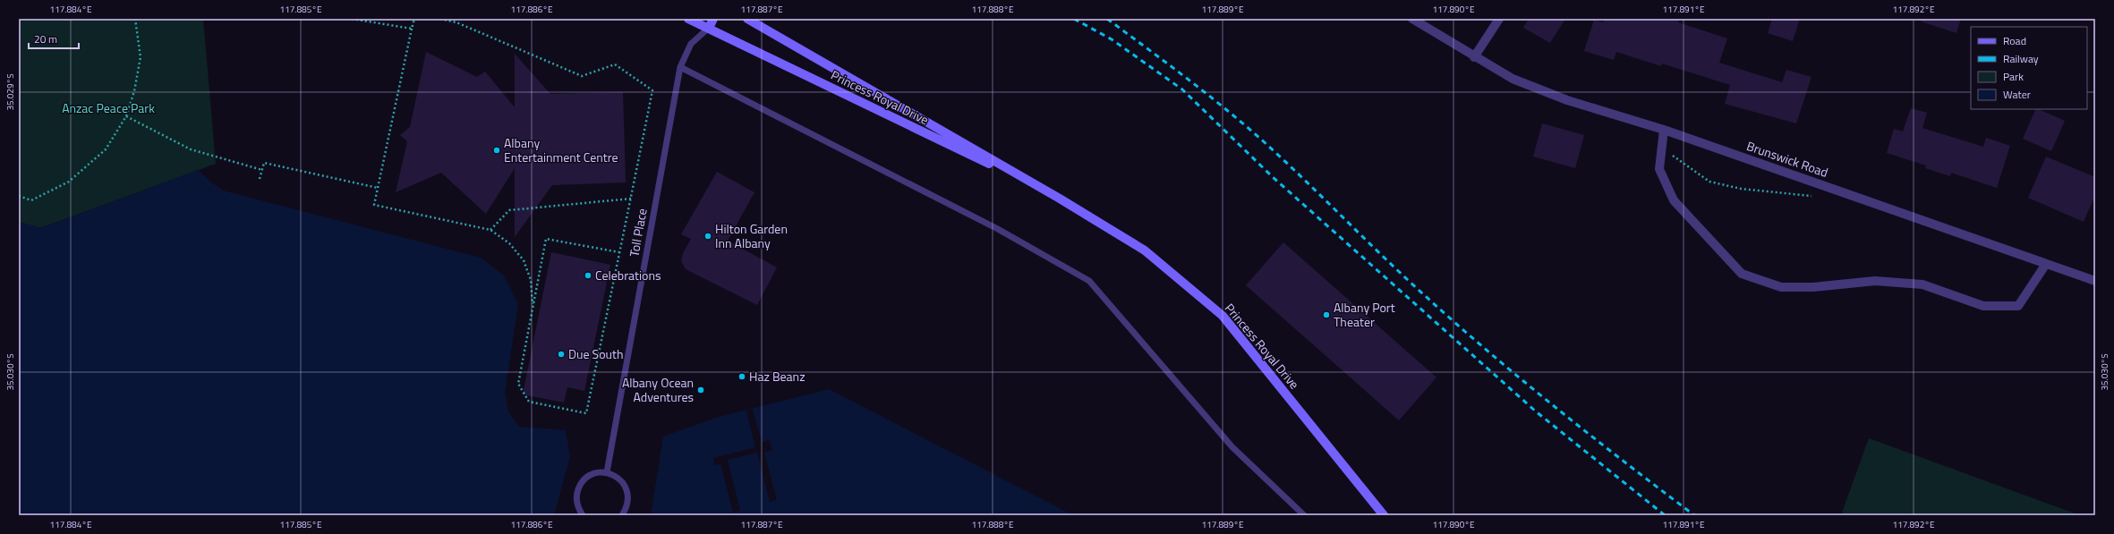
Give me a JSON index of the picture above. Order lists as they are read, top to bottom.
{
  "streets": {
    "main road": ["Princess Royal Drive"],
    "street": ["Brunswick Road"],
    "lane": ["Toll Place"]
  },
  "crossings": [
    ["Princess Royal Drive", "Toll Place"]
  ],
  "parks": ["Anzac Peace Park"],
  "places": [
    "Albany Entertainment Centre",
    "Hilton Garden Inn Albany",
    "Celebrations",
    "Albany Port Theater",
    "Due South",
    "Haz Beanz",
    "Albany Ocean Adventures"
  ],
  "legend": [
    "Road",
    "Railway",
    "Park",
    "Water"
  ],
  "scale_bar": "20 m",
  "coordinates": [
    "117.884°E",
    "117.885°E",
    "117.886°E",
    "117.887°E",
    "117.888°E",
    "117.889°E",
    "117.890°E",
    "117.891°E",
    "117.892°E",
    "35.029°S",
    "35.030°S"
  ]
}
